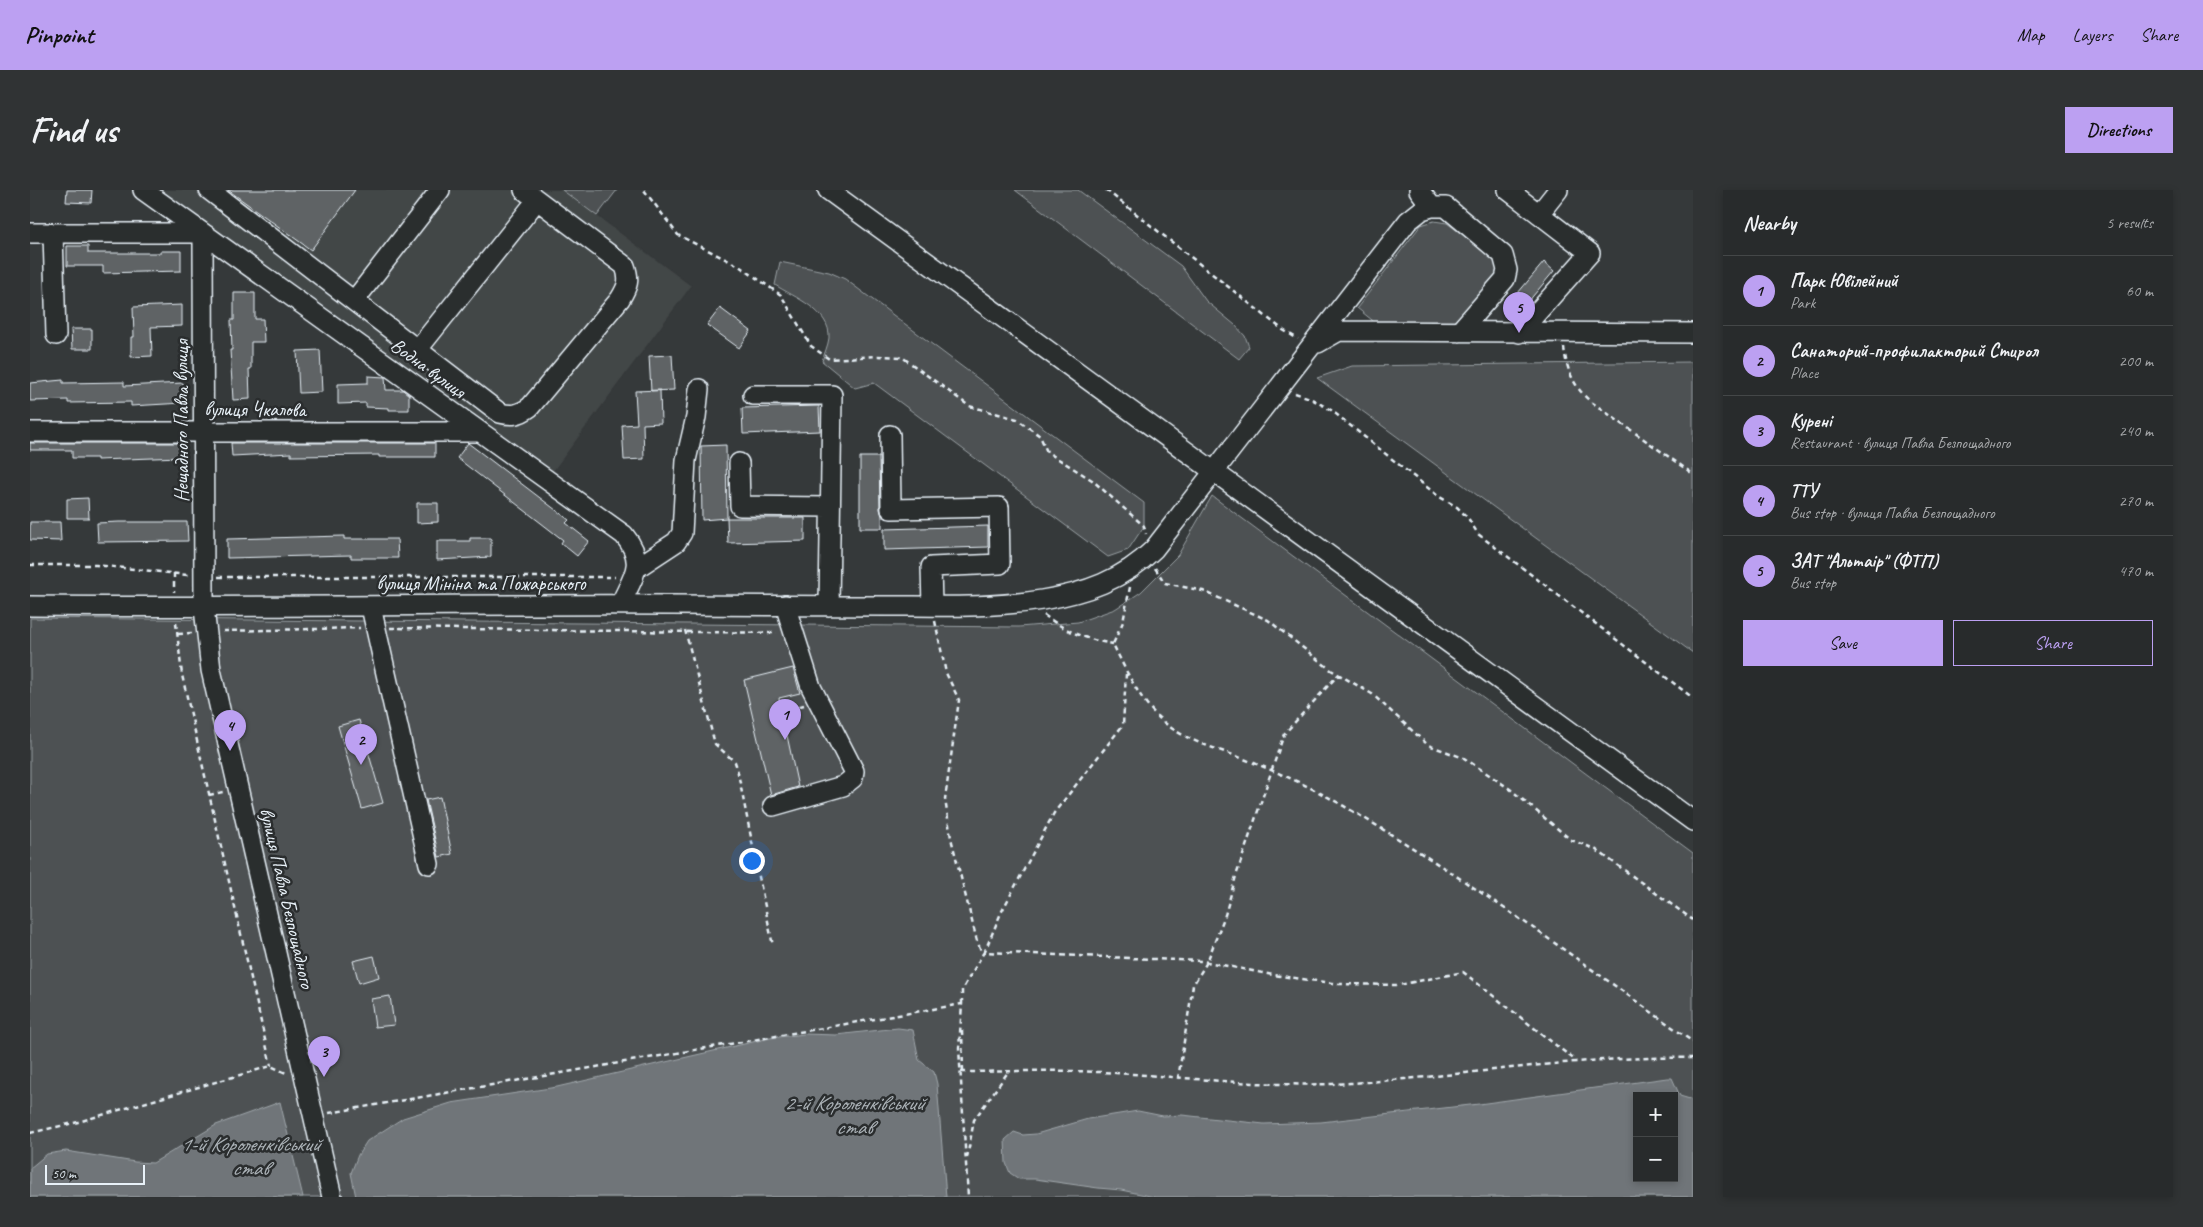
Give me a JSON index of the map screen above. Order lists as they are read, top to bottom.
{
  "streets": {
    "street": [
      "Водна вулиця",
      "вулиця Чкалова",
      "Нещадного Павла вулиця",
      "вулиця Мініна та Пожарського",
      "вулиця Павла Безпощадного"
    ]
  },
  "crossings": [
    ["Водна вулиця", "вулиця Чкалова"],
    ["Водна вулиця", "Нещадного Павла вулиця"],
    ["вулиця Чкалова", "Нещадного Павла вулиця"],
    ["Нещадного Павла вулиця", "вулиця Мініна та Пожарського"],
    ["Нещадного Павла вулиця", "вулиця Павла Безпощадного"],
    ["вулиця Мініна та Пожарського", "вулиця Павла Безпощадного"]
  ],
  "water": ["2-й Короленківський став", "1-й Короленківський став"],
  "scale_bar": "50 m",
  "page": {
    "header": "Pinpoint",
    "nav": ["Map", "Layers", "Share"],
    "buttons": [
      "Directions",
      ["Save", "Share"]
    ],
    "title": "Find us",
    "heading": ["Nearby", "5 results"],
    "list": [
      {
        "mark": "1",
        "name": "Парк Ювілейний",
        "note": "Park",
        "value": "60 m"
      },
      {
        "mark": "2",
        "name": "Санаторий-профилакторий Стирол",
        "note": "Place",
        "value": "200 m"
      },
      {
        "mark": "3",
        "name": "Курені",
        "note": "Restaurant · вулиця Павла Безпощадного",
        "value": "240 m"
      },
      {
        "mark": "4",
        "name": "ТТУ",
        "note": "Bus stop · вулиця Павла Безпощадного",
        "value": "270 m"
      },
      {
        "mark": "5",
        "name": "ЗАТ \"Альтаір\" (ФТП)",
        "note": "Bus stop",
        "value": "470 m"
      }
    ],
    "pins": [
      "5",
      "1",
      "4",
      "2",
      "3"
    ],
    "map_buttons": ["+", "−"],
    "scale": "50 m"
  }
}
